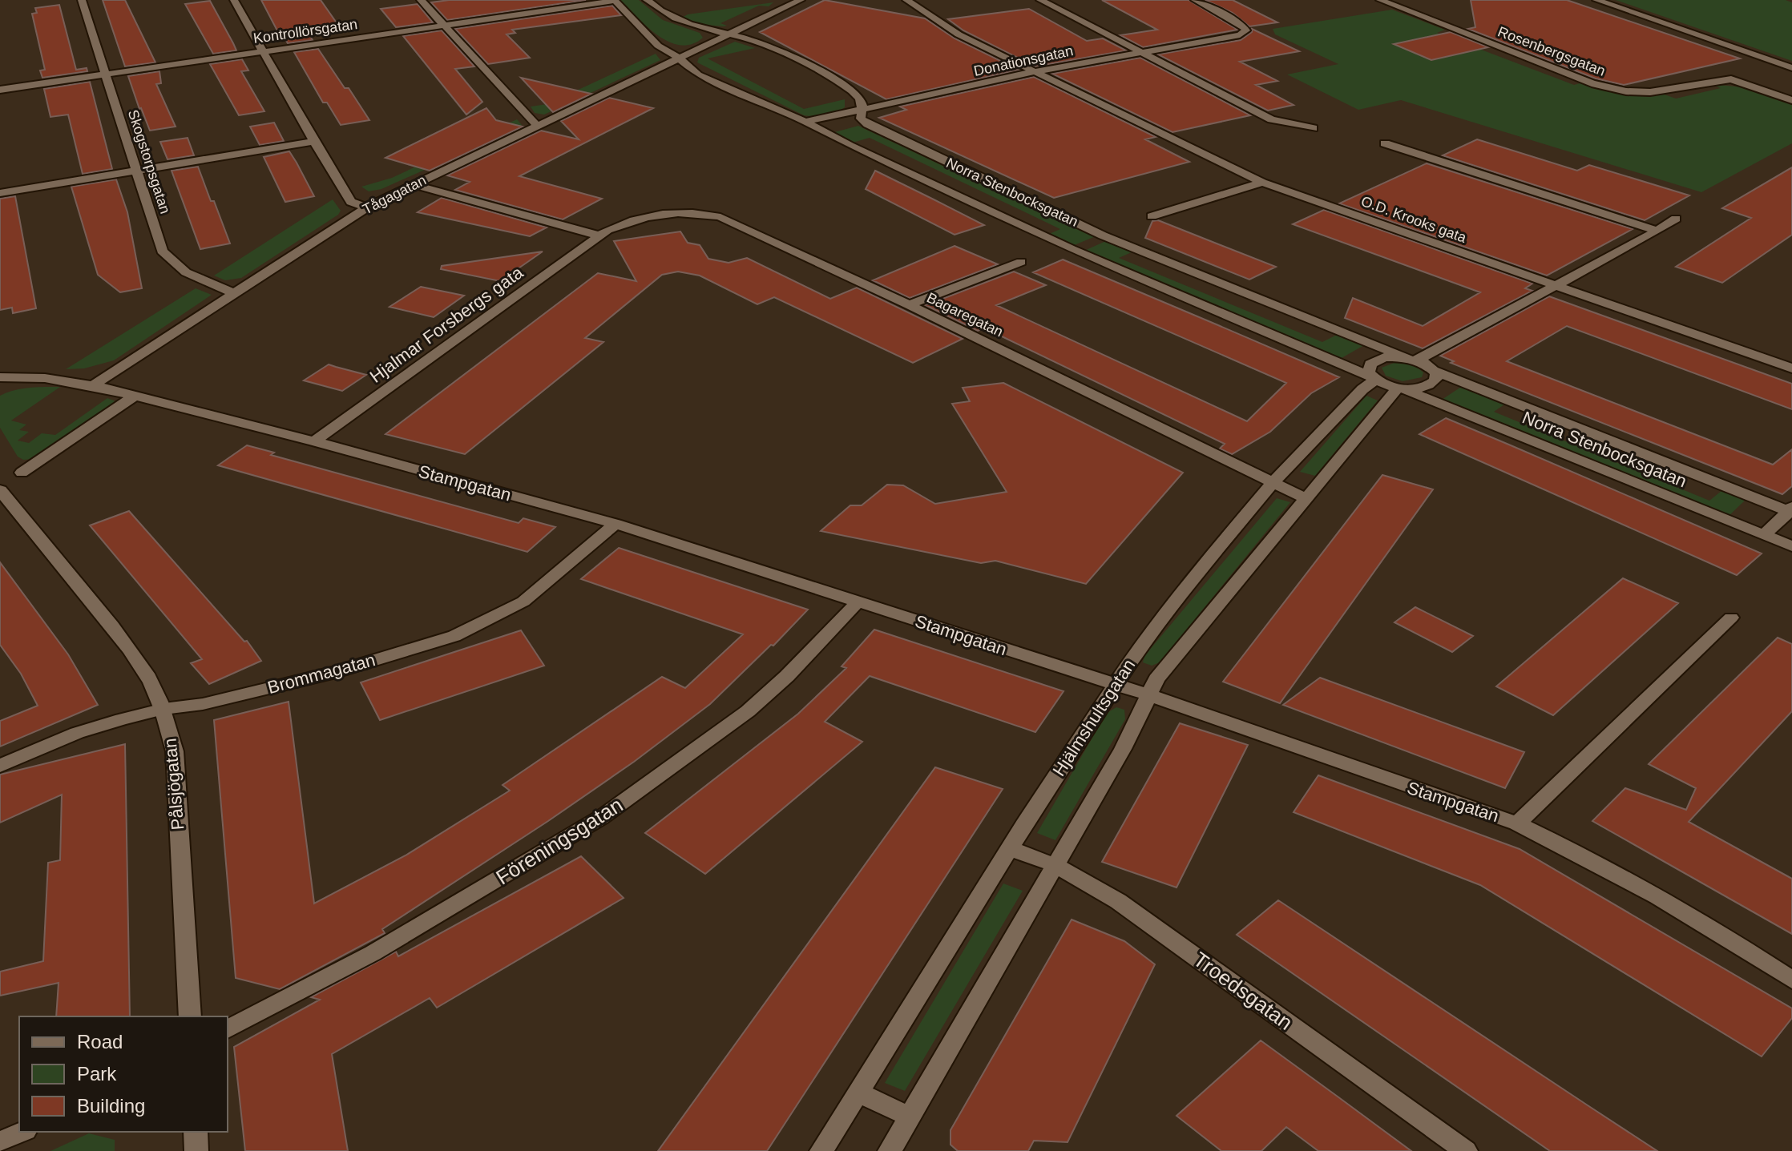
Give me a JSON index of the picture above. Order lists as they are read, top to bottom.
{
  "streets": {
    "street": [
      "Kontrollörsgatan",
      "Rosenbergsgatan",
      "Donationsgatan",
      "Skogstorpsgatan",
      "Norra Stenbocksgatan",
      "Tågagatan",
      "O.D. Krooks gata",
      "Bagaregatan",
      "Hjalmar Forsbergs gata",
      "Stampgatan",
      "Brommagatan",
      "Hjälmshultsgatan",
      "Pålsjögatan",
      "Föreningsgatan",
      "Troedsgatan"
    ]
  },
  "crossings": [
    ["Kontrollörsgatan", "Skogstorpsgatan"],
    ["Kontrollörsgatan", "Norra Stenbocksgatan"],
    ["Donationsgatan", "Norra Stenbocksgatan"],
    ["Donationsgatan", "O.D. Krooks gata"],
    ["Skogstorpsgatan", "Tågagatan"],
    ["Norra Stenbocksgatan", "Tågagatan"],
    ["Norra Stenbocksgatan", "Hjälmshultsgatan"],
    ["Tågagatan", "Stampgatan"],
    ["Bagaregatan", "Hjalmar Forsbergs gata"],
    ["Bagaregatan", "Hjälmshultsgatan"],
    ["Hjalmar Forsbergs gata", "Stampgatan"],
    ["Stampgatan", "Brommagatan"],
    ["Stampgatan", "Hjälmshultsgatan"],
    ["Stampgatan", "Föreningsgatan"],
    ["Brommagatan", "Pålsjögatan"],
    ["Hjälmshultsgatan", "Troedsgatan"]
  ],
  "legend": ["Road", "Park", "Building"]
}
